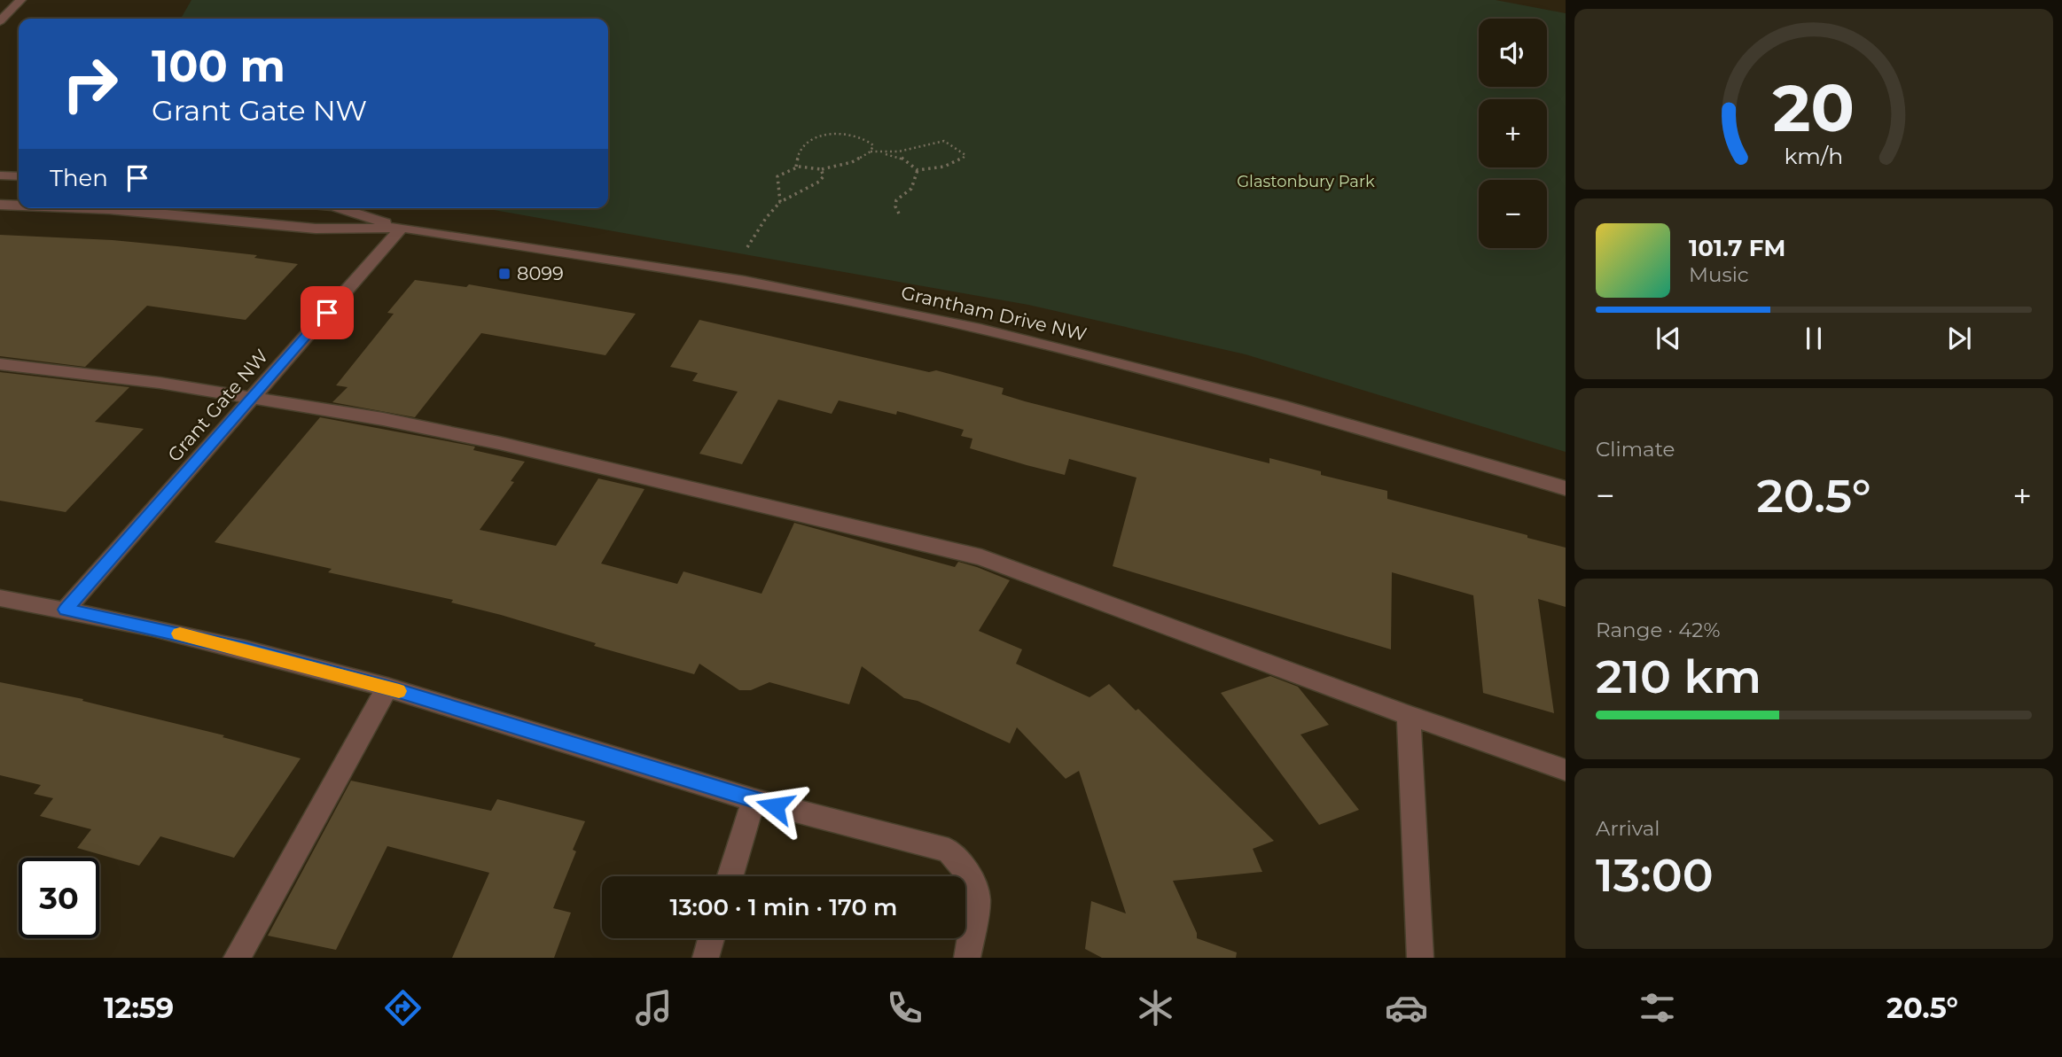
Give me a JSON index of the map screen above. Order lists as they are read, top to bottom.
{
  "streets": {
    "street": ["Grantham Drive NW", "Grant Gate NW"]
  },
  "crossings": [
    ["Grantham Drive NW", "Grant Gate NW"]
  ],
  "parks": ["Glastonbury Park"],
  "places": {
    "transit": ["8099"]
  },
  "page": {
    "map_buttons": ["+", "−"],
    "turn": ["100 m", "Grant Gate NW"],
    "then": "Then",
    "song": ["101.7 FM", "Music"],
    "tile": [
      "Climate",
      ["Range · 42%", "210 km"],
      ["Arrival", "13:00"]
    ],
    "heat": ["−", "20.5°", "+"],
    "limit": "30",
    "trip": "13:00 · 1 min · 170 m",
    "tabs": ["12:59", "20.5°"],
    "gauge": ["20", "km/h"]
  }
}
